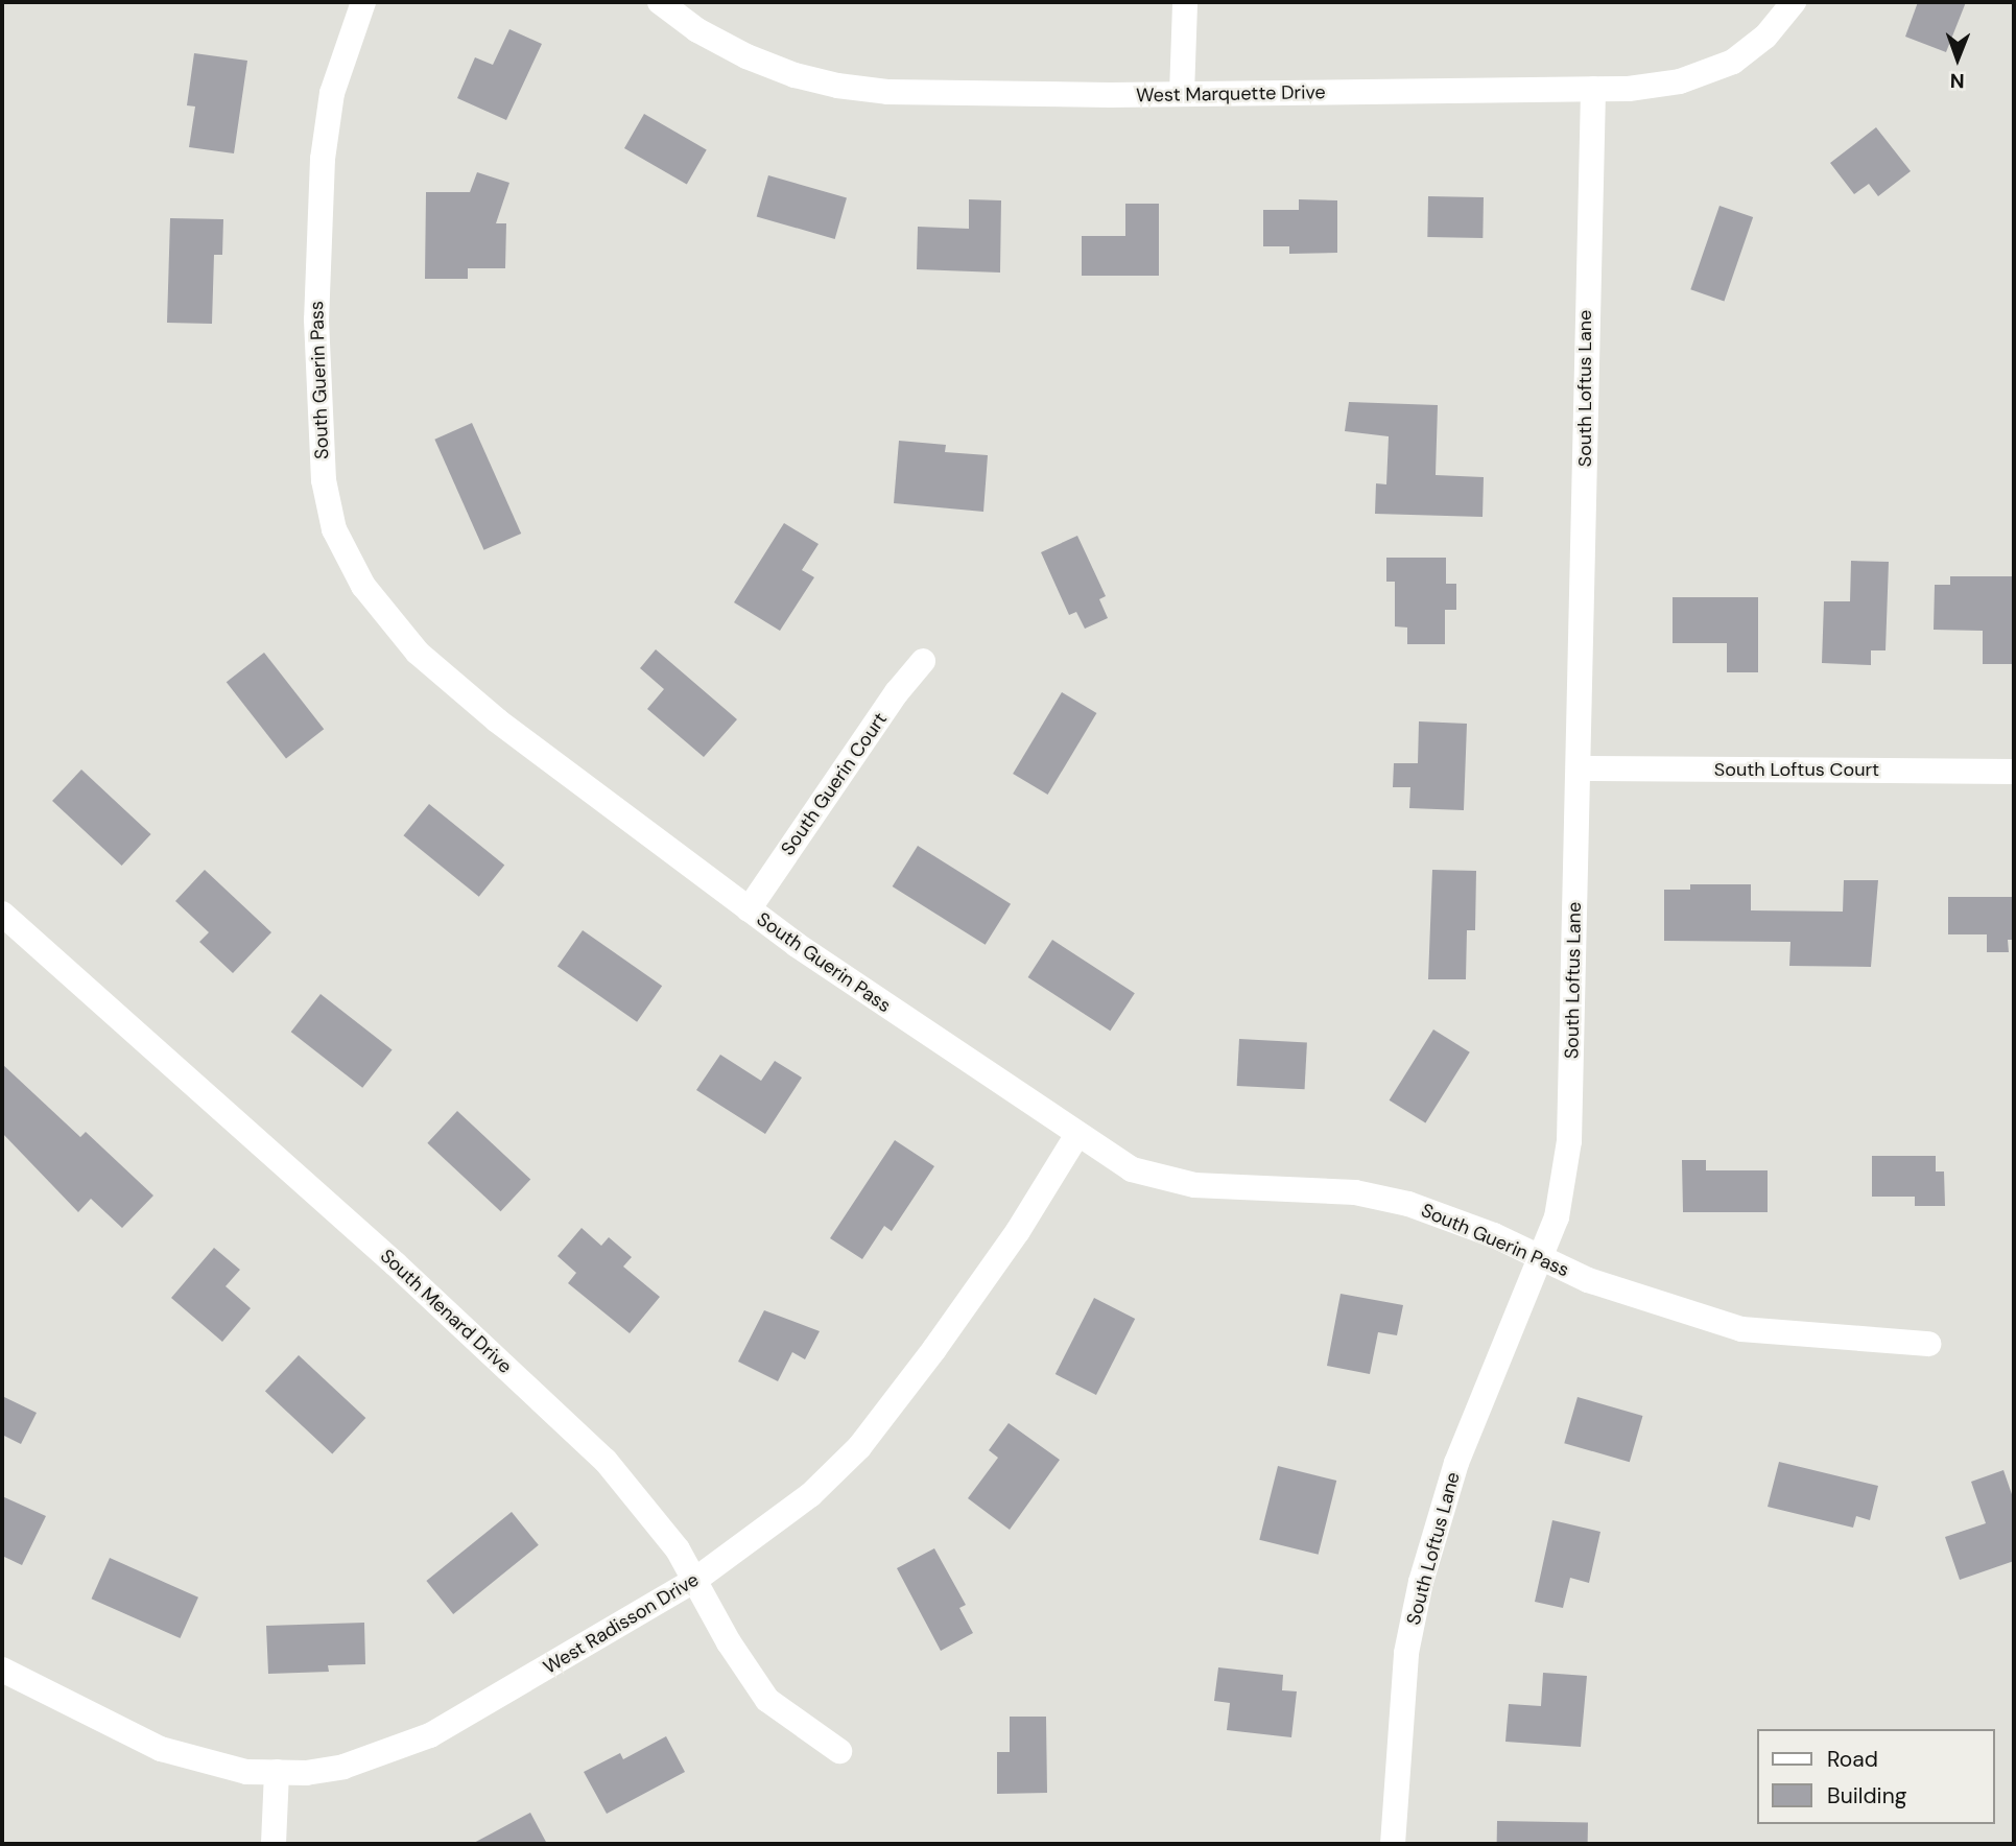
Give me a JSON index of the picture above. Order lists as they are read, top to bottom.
{
  "streets": {
    "street": [
      "West Marquette Drive",
      "South Guerin Pass",
      "South Loftus Lane",
      "South Loftus Court",
      "South Guerin Court",
      "South Menard Drive",
      "West Radisson Drive"
    ]
  },
  "crossings": [
    ["West Marquette Drive", "South Loftus Lane"],
    ["South Guerin Pass", "South Loftus Lane"],
    ["South Guerin Pass", "South Guerin Court"],
    ["South Guerin Pass", "West Radisson Drive"],
    ["South Loftus Lane", "South Loftus Court"],
    ["South Menard Drive", "West Radisson Drive"]
  ],
  "legend": ["Road", "Building"],
  "north": "bottom"
}
